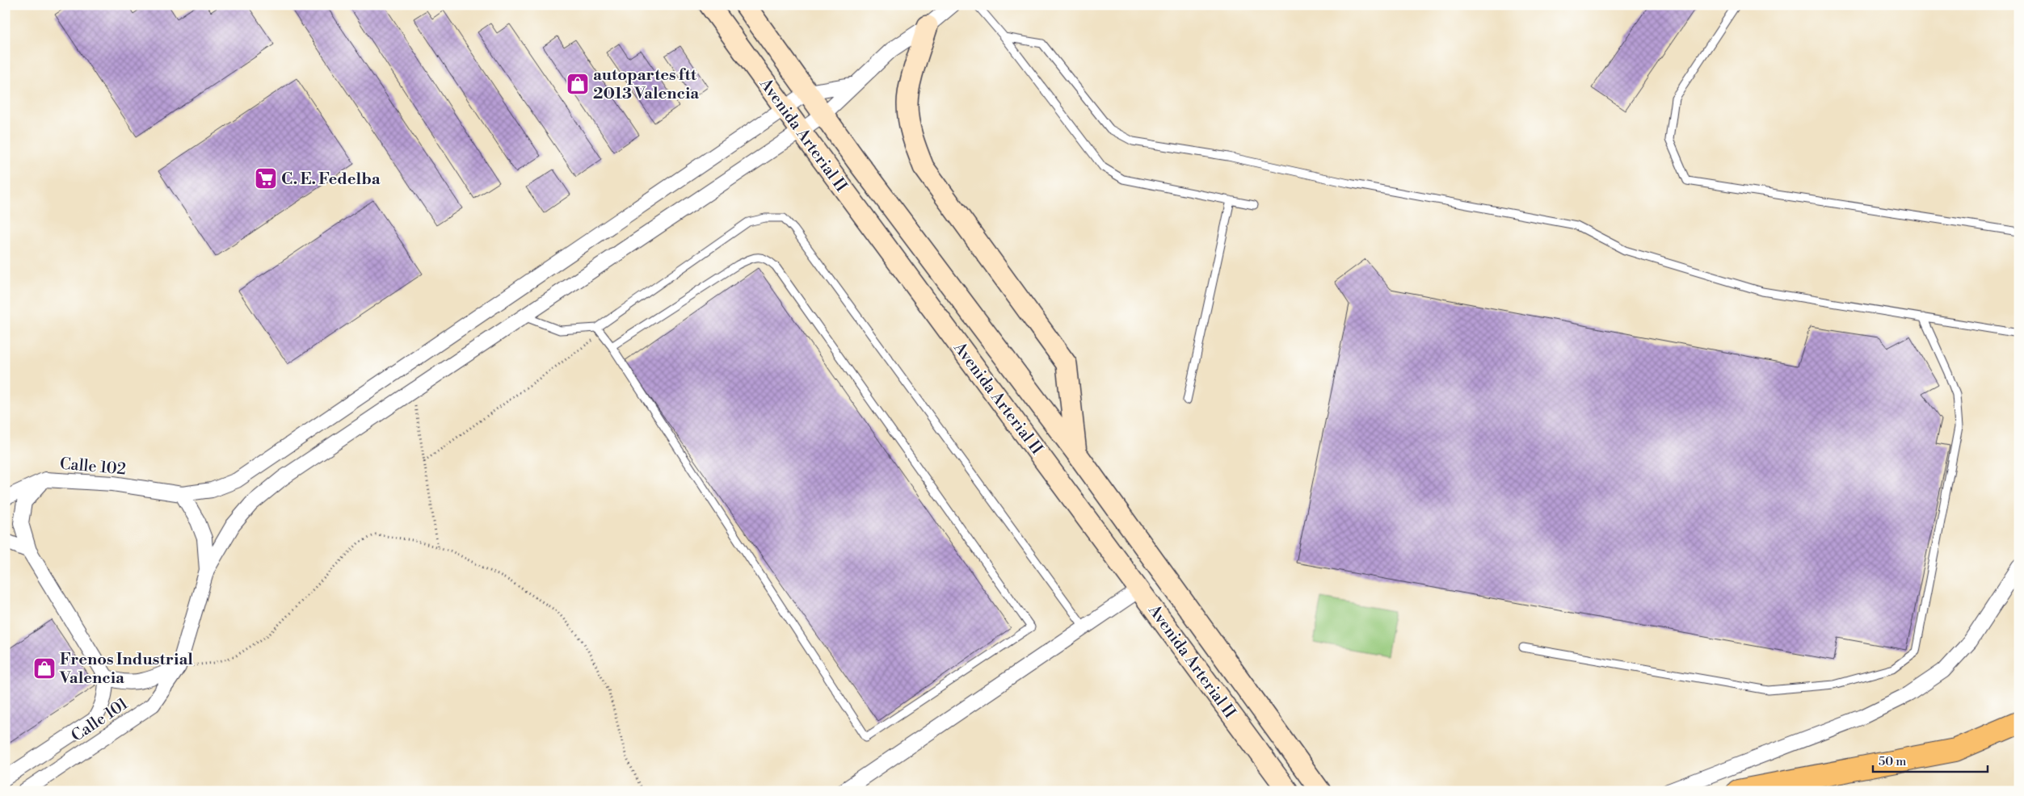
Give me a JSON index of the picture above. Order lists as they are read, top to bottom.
{
  "streets": {
    "street": ["Avenida Arterial II", "Calle 102", "Calle 101"]
  },
  "crossings": [
    ["Avenida Arterial II", "Calle 102"]
  ],
  "places": {
    "shop": ["autopartes ftt 2013 Valencia", "Frenos Industrial Valencia"],
    "supermarket": ["C. E. Fedelba"]
  },
  "scale_bar": "50 m"
}
